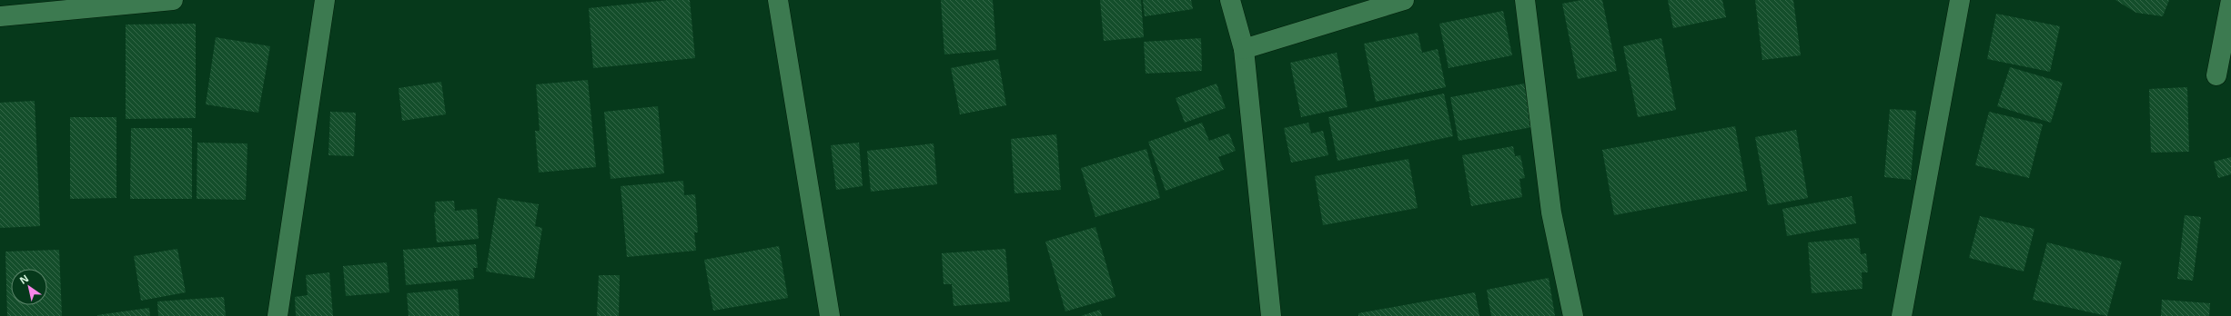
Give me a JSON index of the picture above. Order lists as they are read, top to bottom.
{
  "north": "top left"
}
